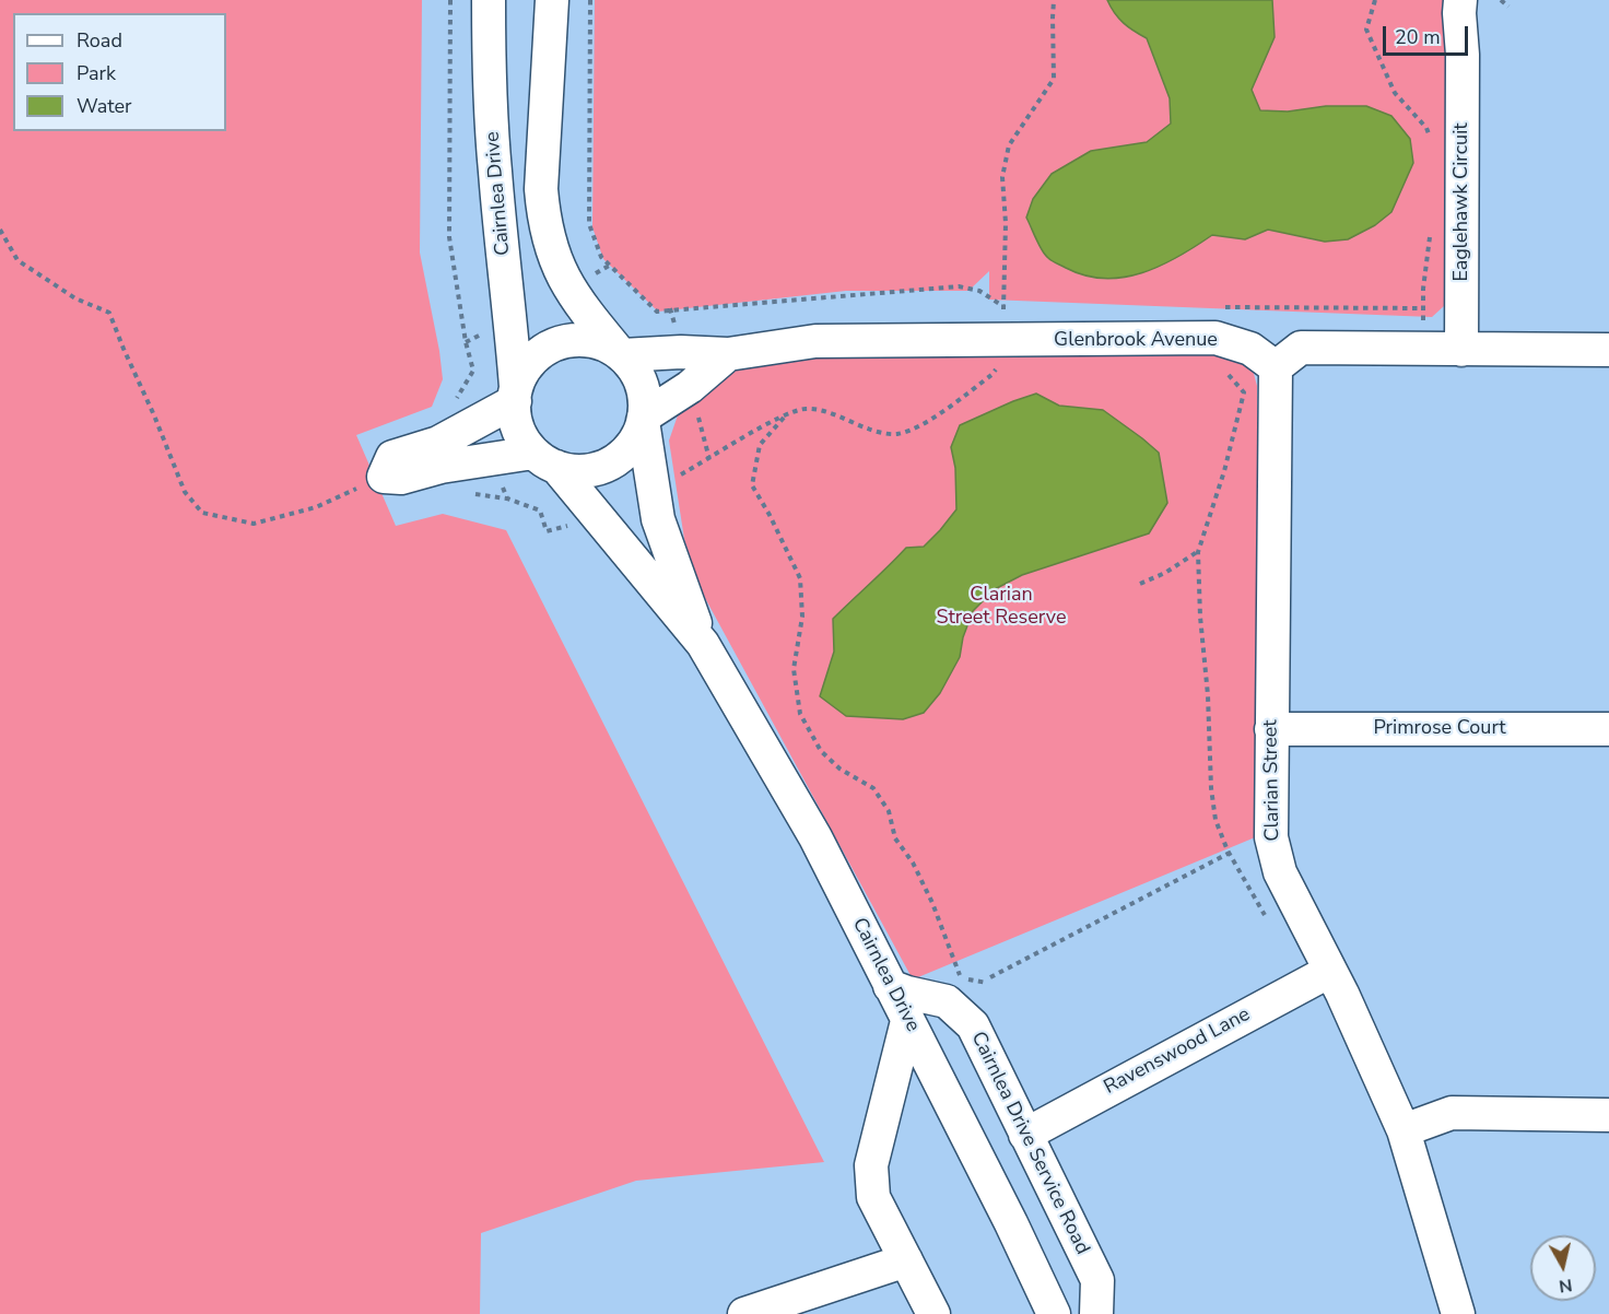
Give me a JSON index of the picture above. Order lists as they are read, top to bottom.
{
  "streets": {
    "street": [
      "Cairnlea Drive",
      "Eaglehawk Circuit",
      "Glenbrook Avenue",
      "Primrose Court",
      "Clarian Street",
      "Ravenswood Lane",
      "Cairnlea Drive Service Road"
    ]
  },
  "crossings": [
    ["Cairnlea Drive", "Glenbrook Avenue"],
    ["Cairnlea Drive", "Cairnlea Drive Service Road"],
    ["Glenbrook Avenue", "Clarian Street"],
    ["Primrose Court", "Clarian Street"],
    ["Clarian Street", "Ravenswood Lane"],
    ["Ravenswood Lane", "Cairnlea Drive Service Road"]
  ],
  "parks": ["Clarian Street Reserve"],
  "legend": ["Road", "Park", "Water"],
  "scale_bar": "20 m",
  "north": "bottom"
}
